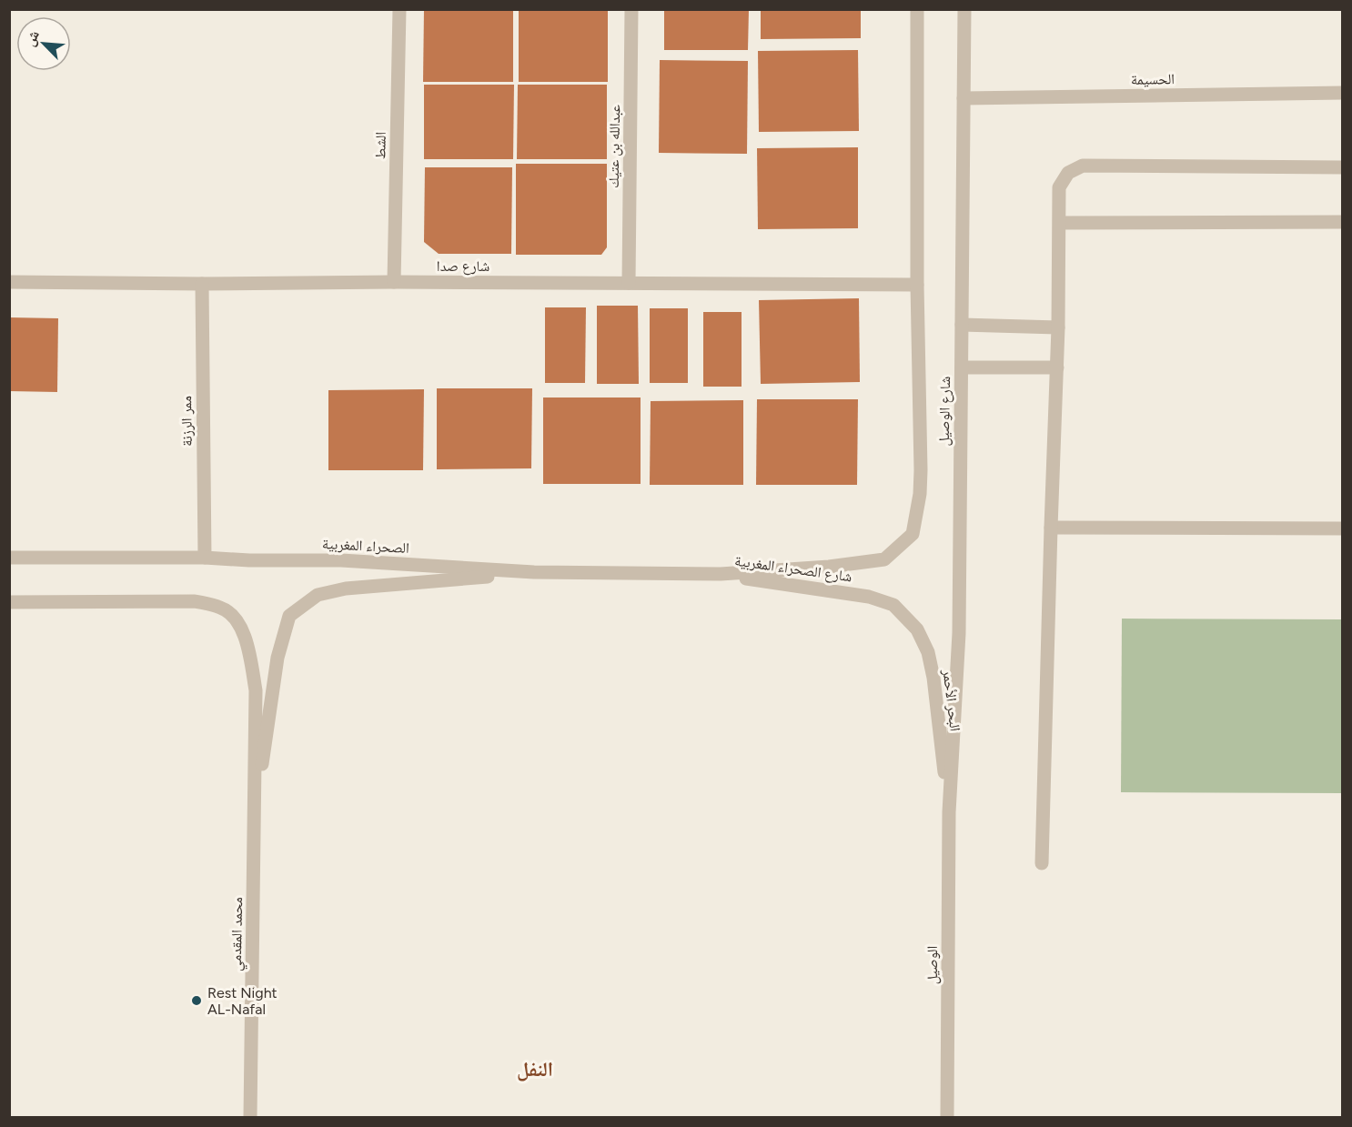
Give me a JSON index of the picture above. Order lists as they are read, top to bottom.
{
  "streets": {
    "street": [
      "الحسيمة",
      "الشط",
      "عبدالله بن عتيك",
      "شارع صدا",
      "شارع الوصيل",
      "ممر الرزنة",
      "الصحراء المغربية",
      "شارع الصحراء المغربية",
      "البحر الأحمر",
      "محمد المقدمي",
      "الوصيل"
    ]
  },
  "crossings": [
    ["الحسيمة", "شارع الوصيل"],
    ["الشط", "شارع صدا"],
    ["عبدالله بن عتيك", "شارع صدا"],
    ["شارع صدا", "شارع الوصيل"],
    ["شارع صدا", "ممر الرزنة"],
    ["شارع الوصيل", "شارع الصحراء المغربية"],
    ["شارع الوصيل", "البحر الأحمر"],
    ["شارع الوصيل", "الوصيل"],
    ["ممر الرزنة", "الصحراء المغربية"],
    ["الصحراء المغربية", "شارع الصحراء المغربية"],
    ["الصحراء المغربية", "محمد المقدمي"],
    ["شارع الصحراء المغربية", "البحر الأحمر"],
    ["البحر الأحمر", "الوصيل"]
  ],
  "districts": ["النفل"],
  "places": ["Rest Night AL-Nafal"],
  "north": "top left"
}
